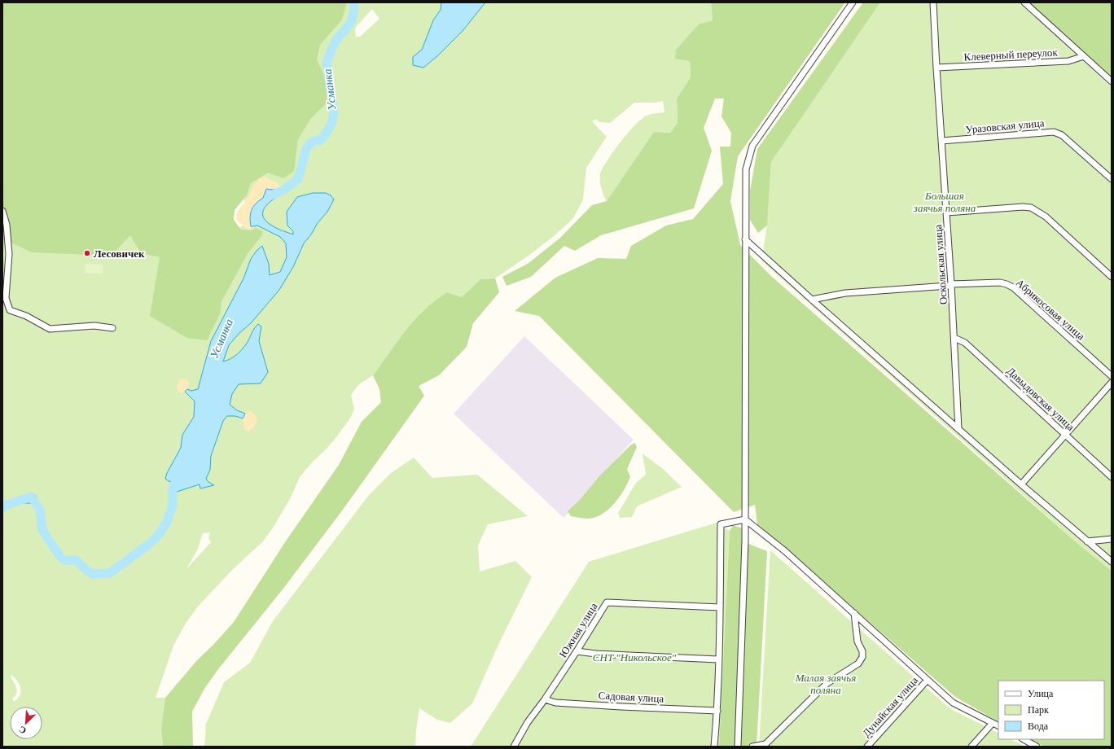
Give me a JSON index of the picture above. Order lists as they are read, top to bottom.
{
  "streets": {
    "street": [
      "Клеверный переулок",
      "Уразовская улица",
      "Оскольская улица",
      "Абрикосовая улица",
      "Давыдовская улица",
      "Южная улица",
      "Садовая улица",
      "Дунайская улица"
    ]
  },
  "crossings": [
    ["Клеверный переулок", "Оскольская улица"],
    ["Уразовская улица", "Оскольская улица"],
    ["Оскольская улица", "Абрикосовая улица"],
    ["Оскольская улица", "Давыдовская улица"],
    ["Южная улица", "Садовая улица"]
  ],
  "water": ["Усманка"],
  "parks": ["Большая заячья поляна", "СНТ \"Никольское\"", "Малая заячья поляна"],
  "places": ["Лесовичек"],
  "legend": ["Улица", "Парк", "Вода"],
  "north": "bottom left"
}
